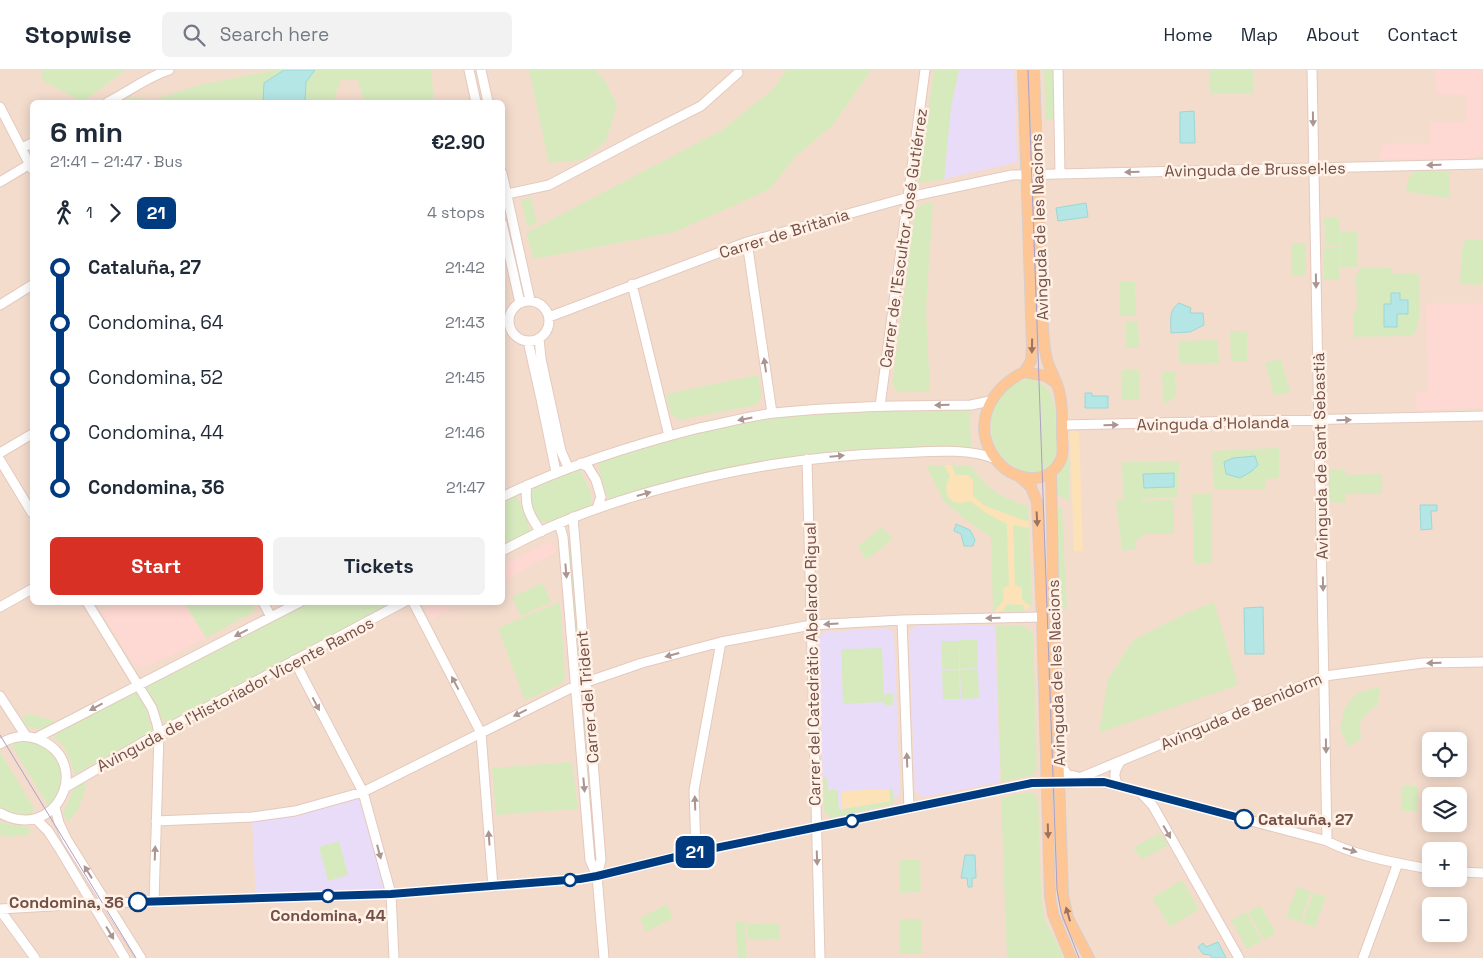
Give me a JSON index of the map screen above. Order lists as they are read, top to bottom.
{
  "streets": {
    "main road": ["Avinguda de les Nacions"],
    "street": [
      "Avinguda de Brussel·les",
      "Carrer de Britània",
      "Carrer de l'Escultor José Gutiérrez",
      "Avinguda d'Holanda",
      "Avinguda de Sant Sebastià",
      "Carrer del Catedràtic Abelardo Rigual",
      "Avinguda de l'Historiador Vicente Ramos",
      "Carrer del Trident",
      "Avinguda de Benidorm"
    ]
  },
  "crossings": [
    ["Avinguda de Brussel·les", "Avinguda de les Nacions"],
    ["Avinguda de Brussel·les", "Carrer de Britània"],
    ["Avinguda de Brussel·les", "Avinguda de Sant Sebastià"],
    ["Avinguda de les Nacions", "Carrer de Britània"],
    ["Avinguda de les Nacions", "Avinguda d'Holanda"],
    ["Avinguda de les Nacions", "Avinguda de Benidorm"],
    ["Carrer de Britània", "Carrer de l'Escultor José Gutiérrez"],
    ["Avinguda d'Holanda", "Avinguda de Sant Sebastià"],
    ["Avinguda de Sant Sebastià", "Avinguda de Benidorm"]
  ],
  "one_way": [
    "Avinguda de Brussel·les",
    "Avinguda d'Holanda",
    "Avinguda de Sant Sebastià",
    "Avinguda de Benidorm"
  ],
  "places": ["Cataluña, 27", "Condomina, 44", "Condomina, 36"],
  "lines": ["bus line 21"],
  "page": {
    "header": "Stopwise",
    "search": "Search here",
    "nav": [
      "Home",
      "Map",
      "About",
      "Contact"
    ],
    "on_map": "21",
    "heading": ["6 min", "21:41 – 21:47 · Bus", "€2.90"],
    "legs": ["1", "21", "4 stops"],
    "list": [
      {
        "name": "Cataluña, 27",
        "value": "21:42"
      },
      {
        "name": "Condomina, 64",
        "value": "21:43"
      },
      {
        "name": "Condomina, 52",
        "value": "21:45"
      },
      {
        "name": "Condomina, 44",
        "value": "21:46"
      },
      {
        "name": "Condomina, 36",
        "value": "21:47"
      }
    ],
    "buttons": ["Start", "Tickets"],
    "map_buttons": ["+", "−"]
  }
}
